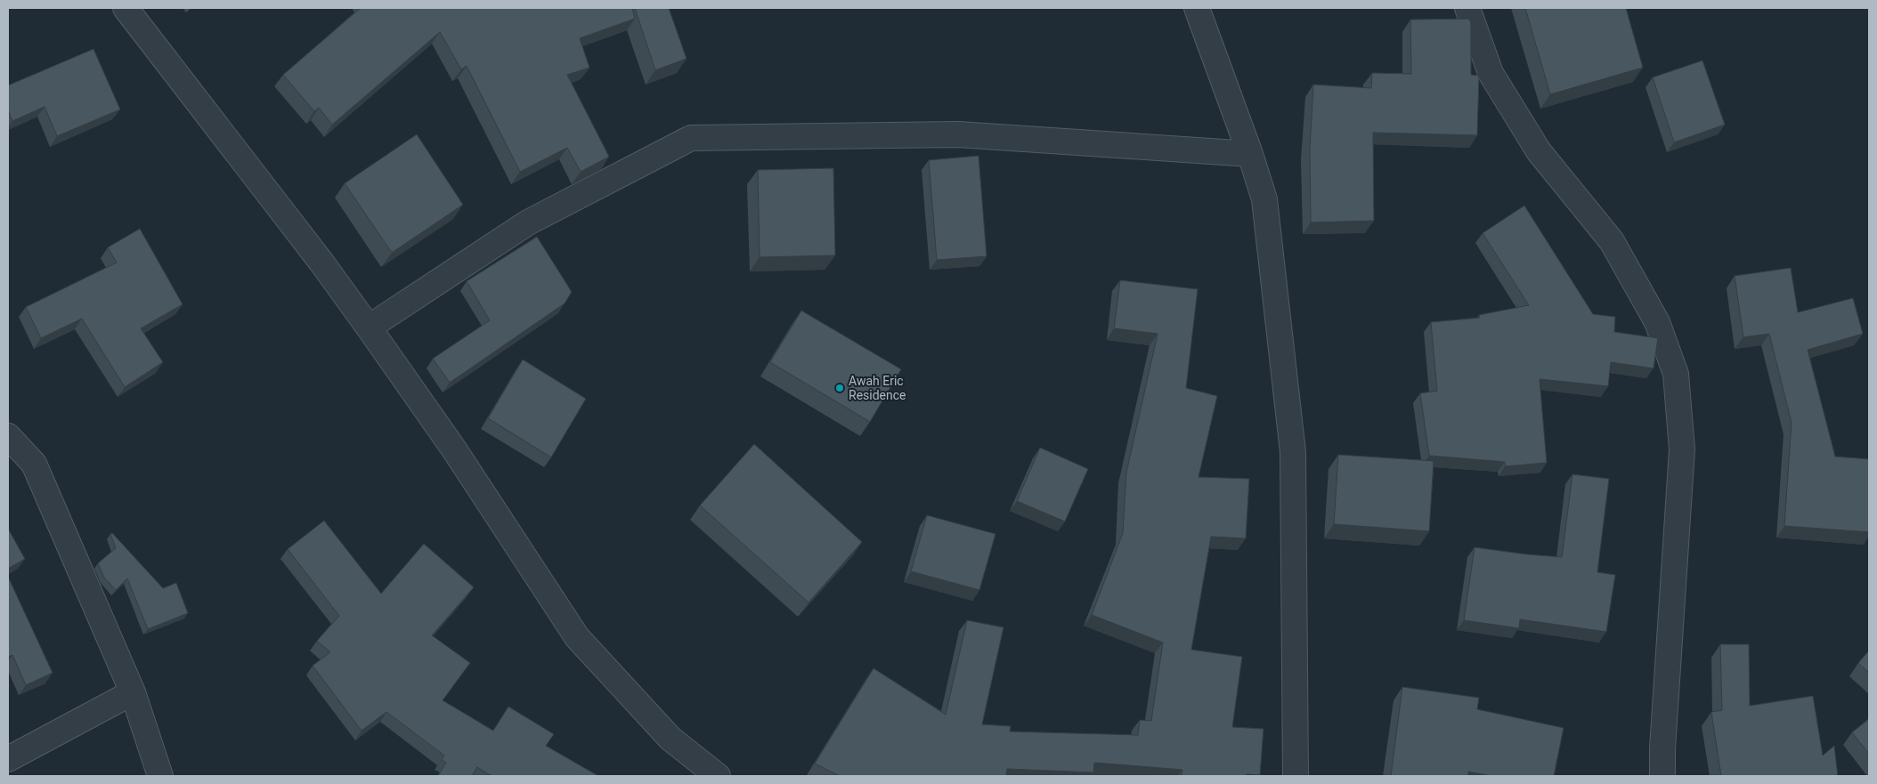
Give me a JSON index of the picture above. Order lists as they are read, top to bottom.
{
  "places": ["Awah Eric Residence"]
}
